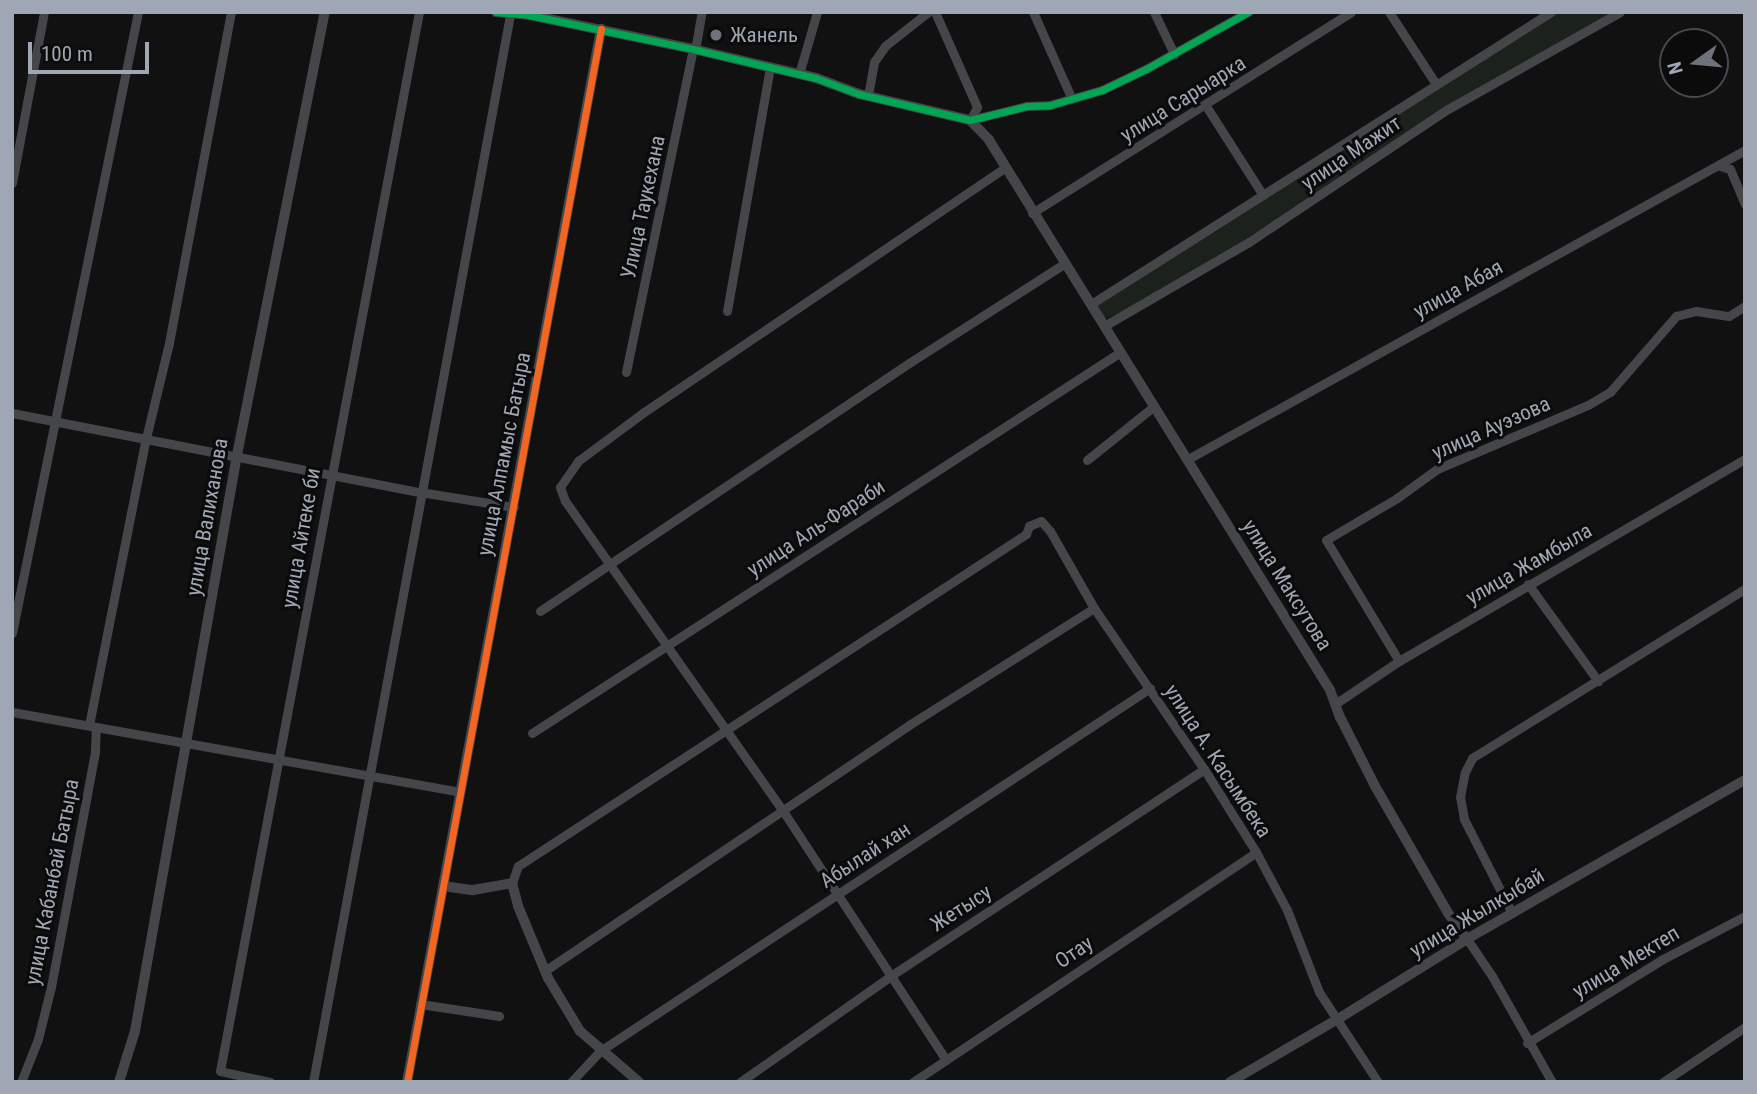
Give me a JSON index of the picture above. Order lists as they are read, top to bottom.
{
  "streets": {
    "street": [
      "улица Сарыарка",
      "улица Мажит",
      "Улица Таукехана",
      "улица Абая",
      "улица Ауэзова",
      "улица Алпамыс Батыра",
      "улица Валиханова",
      "улица Аль-Фараби",
      "улица Айтеке би",
      "улица Жамбыла",
      "улица Максутова",
      "улица А. Касымбека",
      "Абылай хан",
      "улица Кабанбай Батыра",
      "Жетысу",
      "улица Жылкыбай",
      "Отау",
      "улица Мектеп"
    ]
  },
  "crossings": [
    ["улица Сарыарка", "улица Максутова"],
    ["улица Мажит", "улица Максутова"],
    ["улица Абая", "улица Максутова"],
    ["улица Ауэзова", "улица Жамбыла"],
    ["улица Аль-Фараби", "улица Максутова"],
    ["улица Жамбыла", "улица Максутова"],
    ["улица Максутова", "улица Жылкыбай"],
    ["улица Максутова", "улица Мектеп"],
    ["улица А. Касымбека", "Абылай хан"],
    ["улица А. Касымбека", "Жетысу"],
    ["улица А. Касымбека", "улица Жылкыбай"],
    ["улица А. Касымбека", "Отау"]
  ],
  "places": ["Жанель"],
  "scale_bar": "100 m",
  "north": "left"
}
